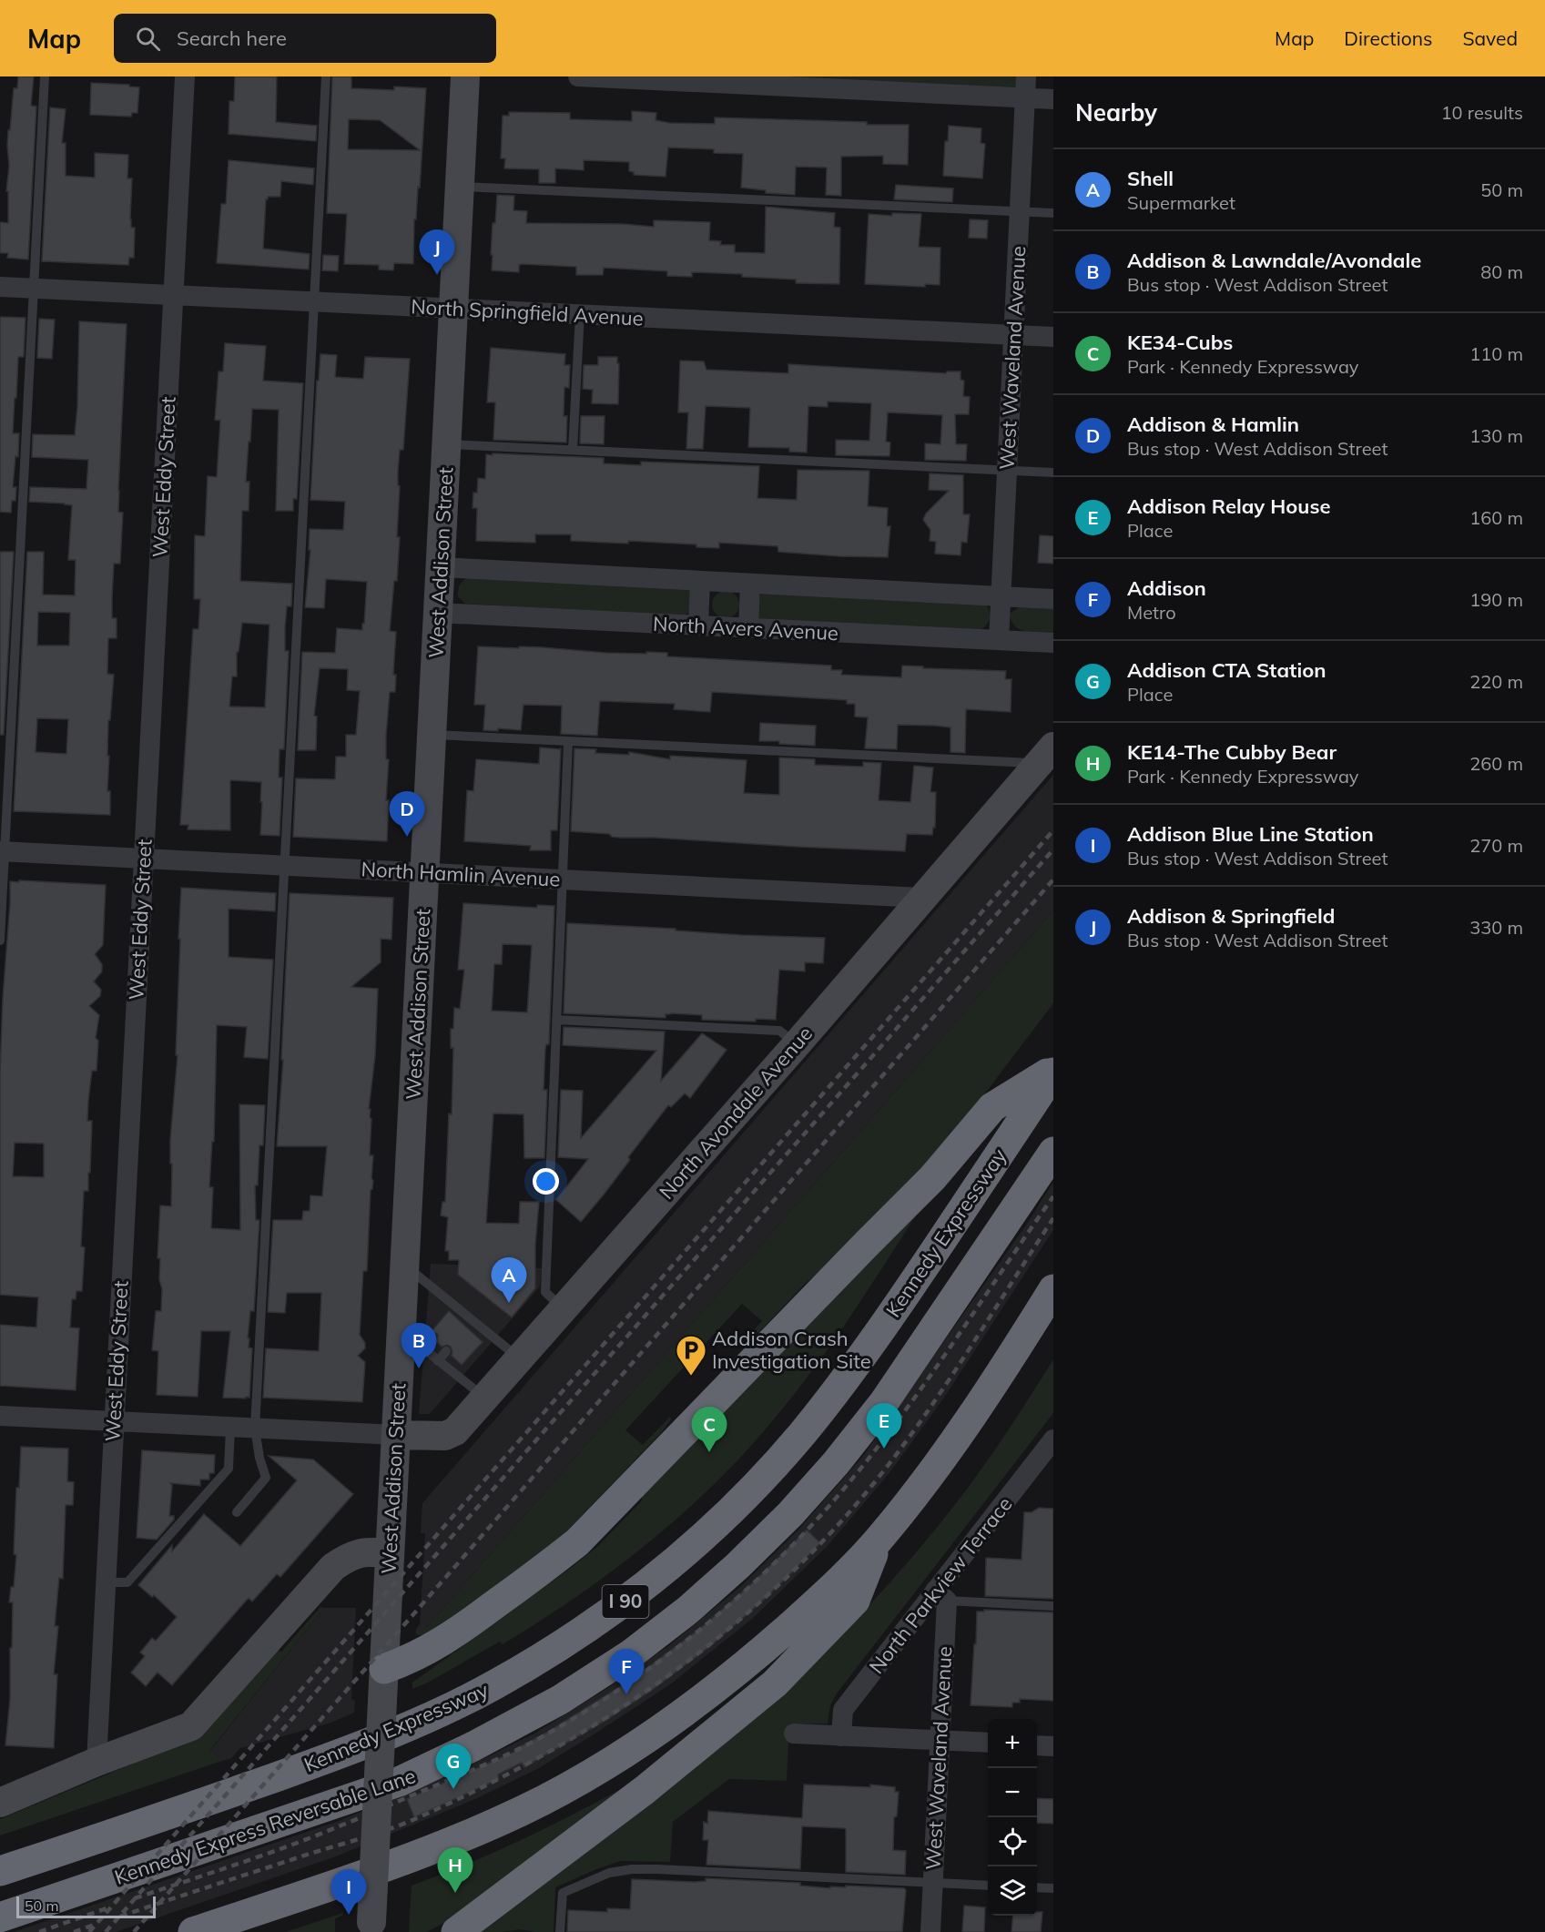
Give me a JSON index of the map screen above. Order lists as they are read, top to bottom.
{
  "streets": {
    "highway": ["Kennedy Expressway", "I 90", "Kennedy Express Reversable Lane"],
    "street": [
      "North Springfield Avenue",
      "West Waveland Avenue",
      "West Eddy Street",
      "West Addison Street",
      "North Avers Avenue",
      "North Hamlin Avenue",
      "North Avondale Avenue",
      "North Parkview Terrace"
    ]
  },
  "crossings": [
    ["North Springfield Avenue", "West Waveland Avenue"],
    ["North Springfield Avenue", "West Eddy Street"],
    ["North Springfield Avenue", "West Addison Street"],
    ["West Waveland Avenue", "North Avers Avenue"],
    ["West Waveland Avenue", "North Parkview Terrace"],
    ["West Eddy Street", "North Hamlin Avenue"],
    ["West Addison Street", "North Avers Avenue"],
    ["West Addison Street", "North Hamlin Avenue"],
    ["West Addison Street", "North Avondale Avenue"],
    ["North Hamlin Avenue", "North Avondale Avenue"]
  ],
  "places": {
    "parking": ["Addison Crash Investigation Site"]
  },
  "scale_bar": "50 m",
  "page": {
    "header": "Map",
    "search": "Search here",
    "nav": ["Map", "Directions", "Saved"],
    "heading": ["Nearby", "10 results"],
    "list": [
      {
        "mark": "A",
        "name": "Shell",
        "note": "Supermarket",
        "value": "50 m"
      },
      {
        "mark": "B",
        "name": "Addison & Lawndale/Avondale",
        "note": "Bus stop · West Addison Street",
        "value": "80 m"
      },
      {
        "mark": "C",
        "name": "KE34-Cubs",
        "note": "Park · Kennedy Expressway",
        "value": "110 m"
      },
      {
        "mark": "D",
        "name": "Addison & Hamlin",
        "note": "Bus stop · West Addison Street",
        "value": "130 m"
      },
      {
        "mark": "E",
        "name": "Addison Relay House",
        "note": "Place",
        "value": "160 m"
      },
      {
        "mark": "F",
        "name": "Addison",
        "note": "Metro",
        "value": "190 m"
      },
      {
        "mark": "G",
        "name": "Addison CTA Station",
        "note": "Place",
        "value": "220 m"
      },
      {
        "mark": "H",
        "name": "KE14-The Cubby Bear",
        "note": "Park · Kennedy Expressway",
        "value": "260 m"
      },
      {
        "mark": "I",
        "name": "Addison Blue Line Station",
        "note": "Bus stop · West Addison Street",
        "value": "270 m"
      },
      {
        "mark": "J",
        "name": "Addison & Springfield",
        "note": "Bus stop · West Addison Street",
        "value": "330 m"
      }
    ],
    "pins": [
      "J",
      "D",
      "A",
      "B",
      "E",
      "C",
      "F",
      "G",
      "H",
      "I"
    ],
    "map_buttons": ["+", "−"],
    "scale": "50 m"
  }
}
